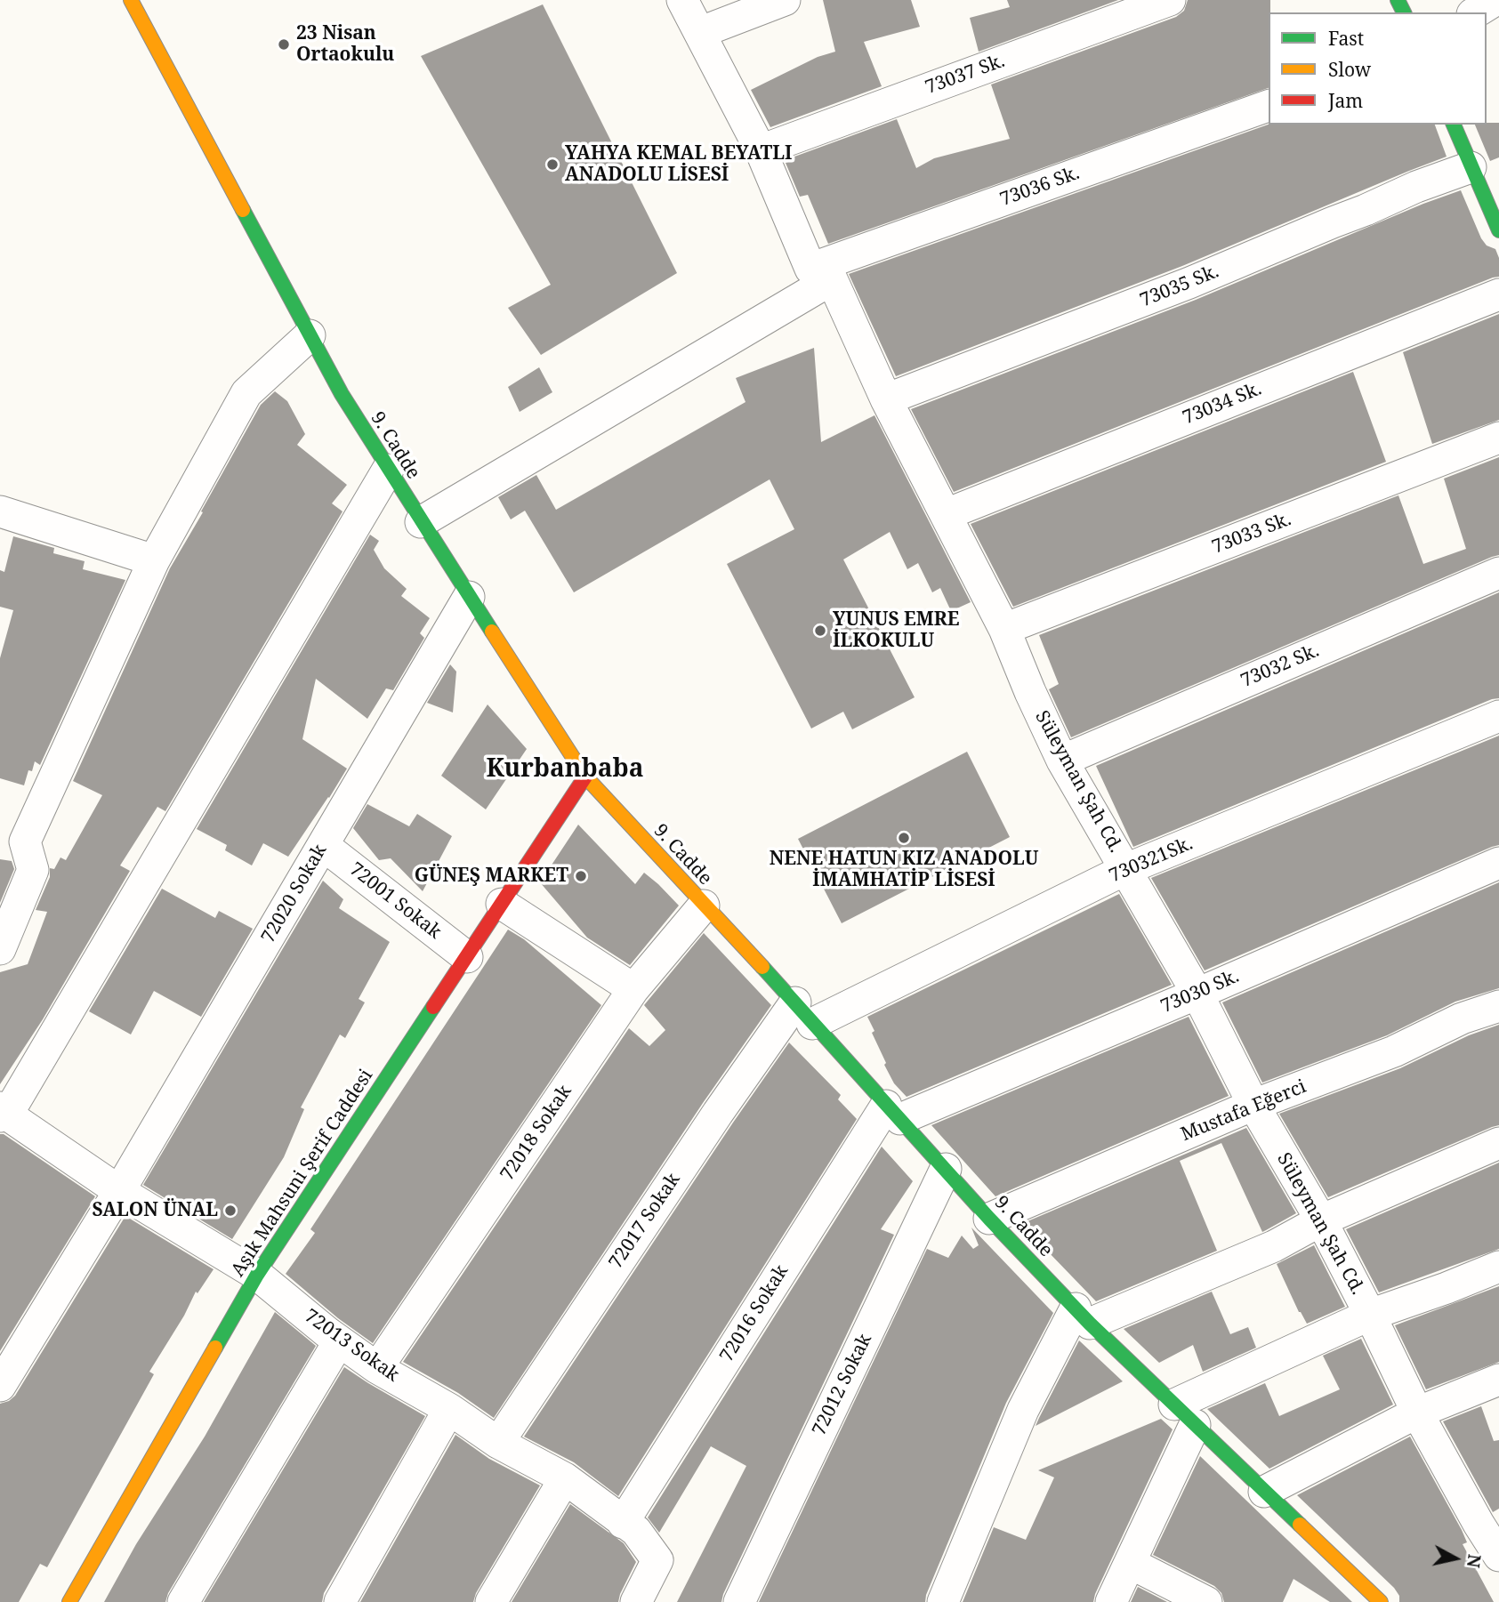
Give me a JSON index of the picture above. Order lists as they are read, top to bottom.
{
  "streets": {
    "street": [
      "73037 Sk.",
      "73036 Sk.",
      "73035 Sk.",
      "73034 Sk.",
      "9. Cadde",
      "73033 Sk.",
      "73032 Sk.",
      "Süleyman Şah Cd.",
      "730321Sk.",
      "72020 Sokak",
      "72001 Sokak",
      "73030 Sk.",
      "Mustafa Eğerci",
      "72018 Sokak",
      "Aşık Mahsuni Şerif Caddesi",
      "72017 Sokak",
      "72016 Sokak",
      "72013 Sokak",
      "72012 Sokak"
    ]
  },
  "crossings": [
    ["73037 Sk.", "Süleyman Şah Cd."],
    ["73036 Sk.", "9. Cadde"],
    ["73036 Sk.", "Süleyman Şah Cd."],
    ["73035 Sk.", "Süleyman Şah Cd."],
    ["73034 Sk.", "Süleyman Şah Cd."],
    ["9. Cadde", "730321Sk."],
    ["9. Cadde", "72020 Sokak"],
    ["9. Cadde", "73030 Sk."],
    ["9. Cadde", "Mustafa Eğerci"],
    ["9. Cadde", "72018 Sokak"],
    ["9. Cadde", "Aşık Mahsuni Şerif Caddesi"],
    ["9. Cadde", "72017 Sokak"],
    ["9. Cadde", "72016 Sokak"],
    ["9. Cadde", "72012 Sokak"],
    ["73033 Sk.", "Süleyman Şah Cd."],
    ["73032 Sk.", "Süleyman Şah Cd."],
    ["Süleyman Şah Cd.", "730321Sk."],
    ["Süleyman Şah Cd.", "73030 Sk."],
    ["Süleyman Şah Cd.", "Mustafa Eğerci"],
    ["730321Sk.", "72017 Sokak"],
    ["72020 Sokak", "72001 Sokak"],
    ["72020 Sokak", "72013 Sokak"],
    ["72001 Sokak", "Aşık Mahsuni Şerif Caddesi"],
    ["73030 Sk.", "72016 Sokak"],
    ["72018 Sokak", "72013 Sokak"],
    ["Aşık Mahsuni Şerif Caddesi", "72013 Sokak"],
    ["72017 Sokak", "72013 Sokak"],
    ["72016 Sokak", "72013 Sokak"]
  ],
  "districts": ["Kurbanbaba"],
  "places": [
    "23 Nisan Ortaokulu",
    "YAHYA KEMAL BEYATLI ANADOLU LİSESİ",
    "YUNUS EMRE İLKOKULU",
    "NENE HATUN KIZ ANADOLU İMAMHATİP LİSESİ",
    "GÜNEŞ MARKET",
    "SALON ÜNAL"
  ],
  "legend": ["Fast", "Slow", "Jam"],
  "north": "right"
}
